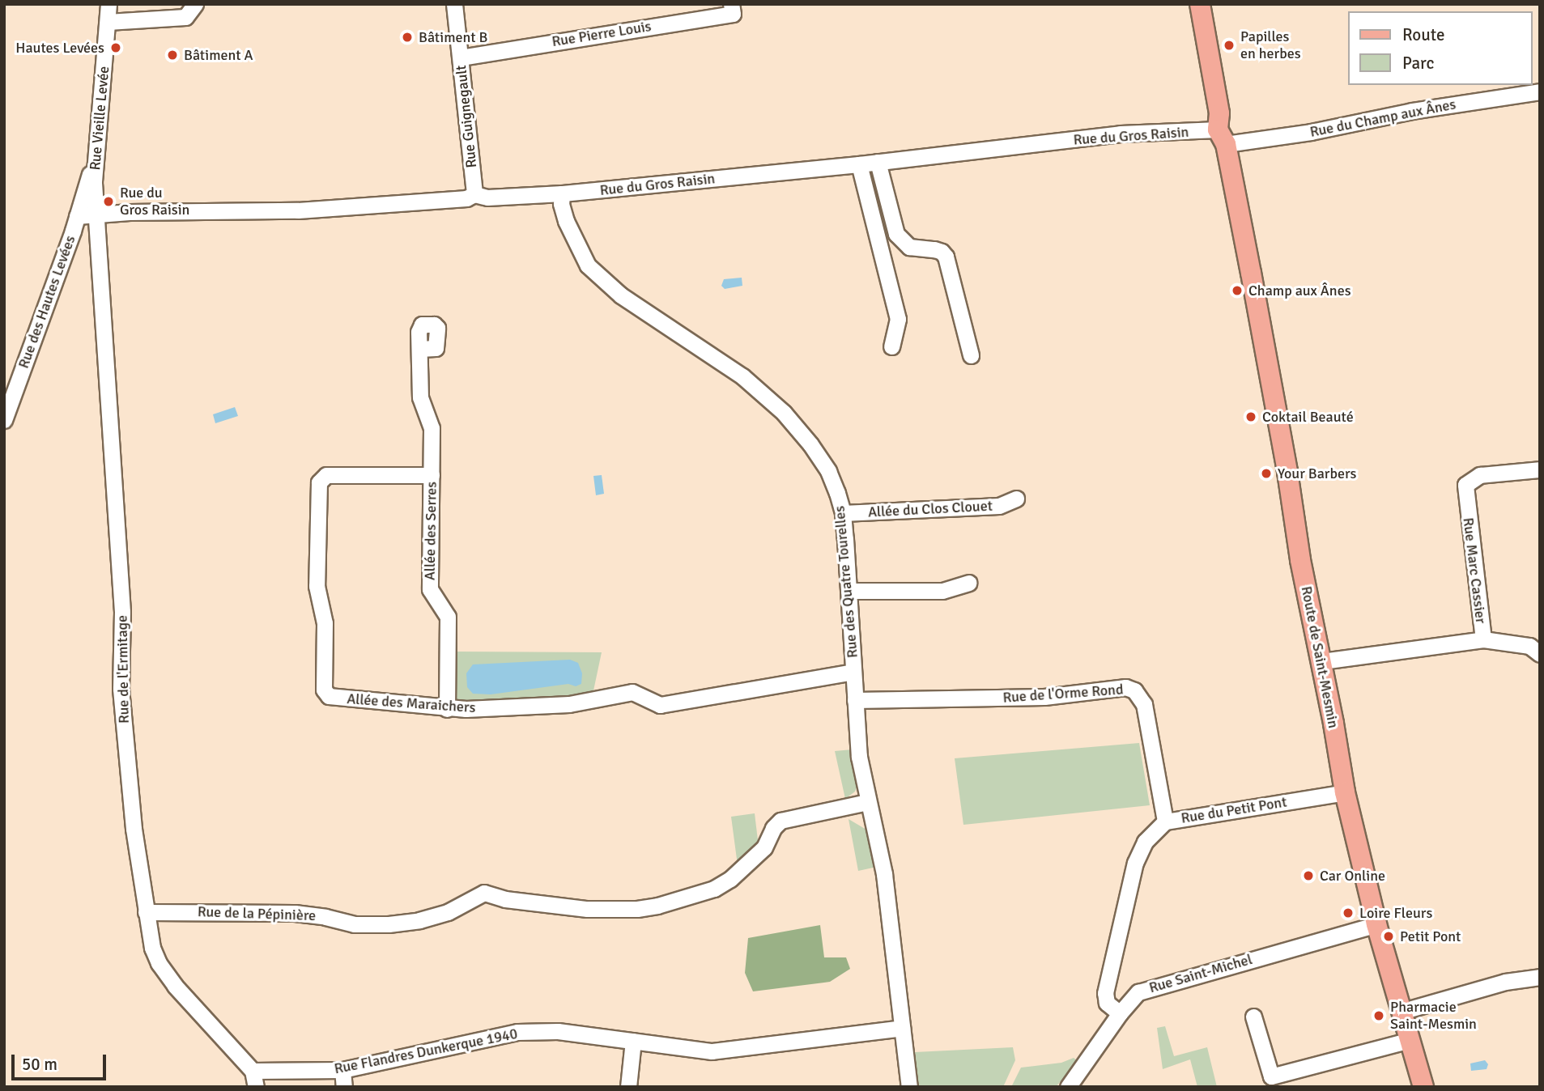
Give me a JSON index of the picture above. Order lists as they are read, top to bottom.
{
  "streets": {
    "main road": ["Route de Saint-Mesmin"],
    "street": [
      "Rue Pierre Louis",
      "Rue Guignegault",
      "Rue Vieille Levée",
      "Rue du Champ aux Ânes",
      "Rue du Gros Raisin",
      "Rue des Hautes Levées",
      "Allée du Clos Clouet",
      "Allée des Serres",
      "Rue Marc Cassier",
      "Rue des Quatre Tourelles",
      "Rue de l'Ermitage",
      "Rue de l'Orme Rond",
      "Allée des Maraichers",
      "Rue du Petit Pont",
      "Rue de la Pépinière",
      "Rue Saint-Michel",
      "Rue Flandres Dunkerque 1940"
    ]
  },
  "crossings": [
    ["Rue Pierre Louis", "Rue Guignegault"],
    ["Rue Guignegault", "Rue du Gros Raisin"],
    ["Rue Vieille Levée", "Rue du Gros Raisin"],
    ["Rue Vieille Levée", "Rue des Hautes Levées"],
    ["Rue Vieille Levée", "Rue de l'Ermitage"],
    ["Rue du Champ aux Ânes", "Rue du Gros Raisin"],
    ["Rue du Champ aux Ânes", "Route de Saint-Mesmin"],
    ["Rue du Gros Raisin", "Rue des Hautes Levées"],
    ["Rue du Gros Raisin", "Rue des Quatre Tourelles"],
    ["Rue du Gros Raisin", "Route de Saint-Mesmin"],
    ["Rue du Gros Raisin", "Rue de l'Ermitage"],
    ["Rue des Hautes Levées", "Rue de l'Ermitage"],
    ["Allée du Clos Clouet", "Rue des Quatre Tourelles"],
    ["Allée des Serres", "Allée des Maraichers"],
    ["Rue Marc Cassier", "Route de Saint-Mesmin"],
    ["Rue des Quatre Tourelles", "Rue de l'Orme Rond"],
    ["Rue des Quatre Tourelles", "Allée des Maraichers"],
    ["Rue des Quatre Tourelles", "Rue de la Pépinière"],
    ["Rue des Quatre Tourelles", "Rue Flandres Dunkerque 1940"],
    ["Route de Saint-Mesmin", "Rue du Petit Pont"],
    ["Route de Saint-Mesmin", "Rue Saint-Michel"],
    ["Rue de l'Ermitage", "Rue de la Pépinière"],
    ["Rue de l'Ermitage", "Rue Flandres Dunkerque 1940"],
    ["Rue de l'Orme Rond", "Rue du Petit Pont"],
    ["Rue du Petit Pont", "Rue Saint-Michel"]
  ],
  "places": [
    "Bâtiment B",
    "Papilles en herbes",
    "Hautes Levées",
    "Bâtiment A",
    "Rue du Gros Raisin",
    "Champ aux Ânes",
    "Coktail Beauté",
    "Your Barbers",
    "Car Online",
    "Loire Fleurs",
    "Petit Pont",
    "Pharmacie Saint-Mesmin"
  ],
  "legend": ["Route", "Parc"],
  "scale_bar": "50 m"
}
